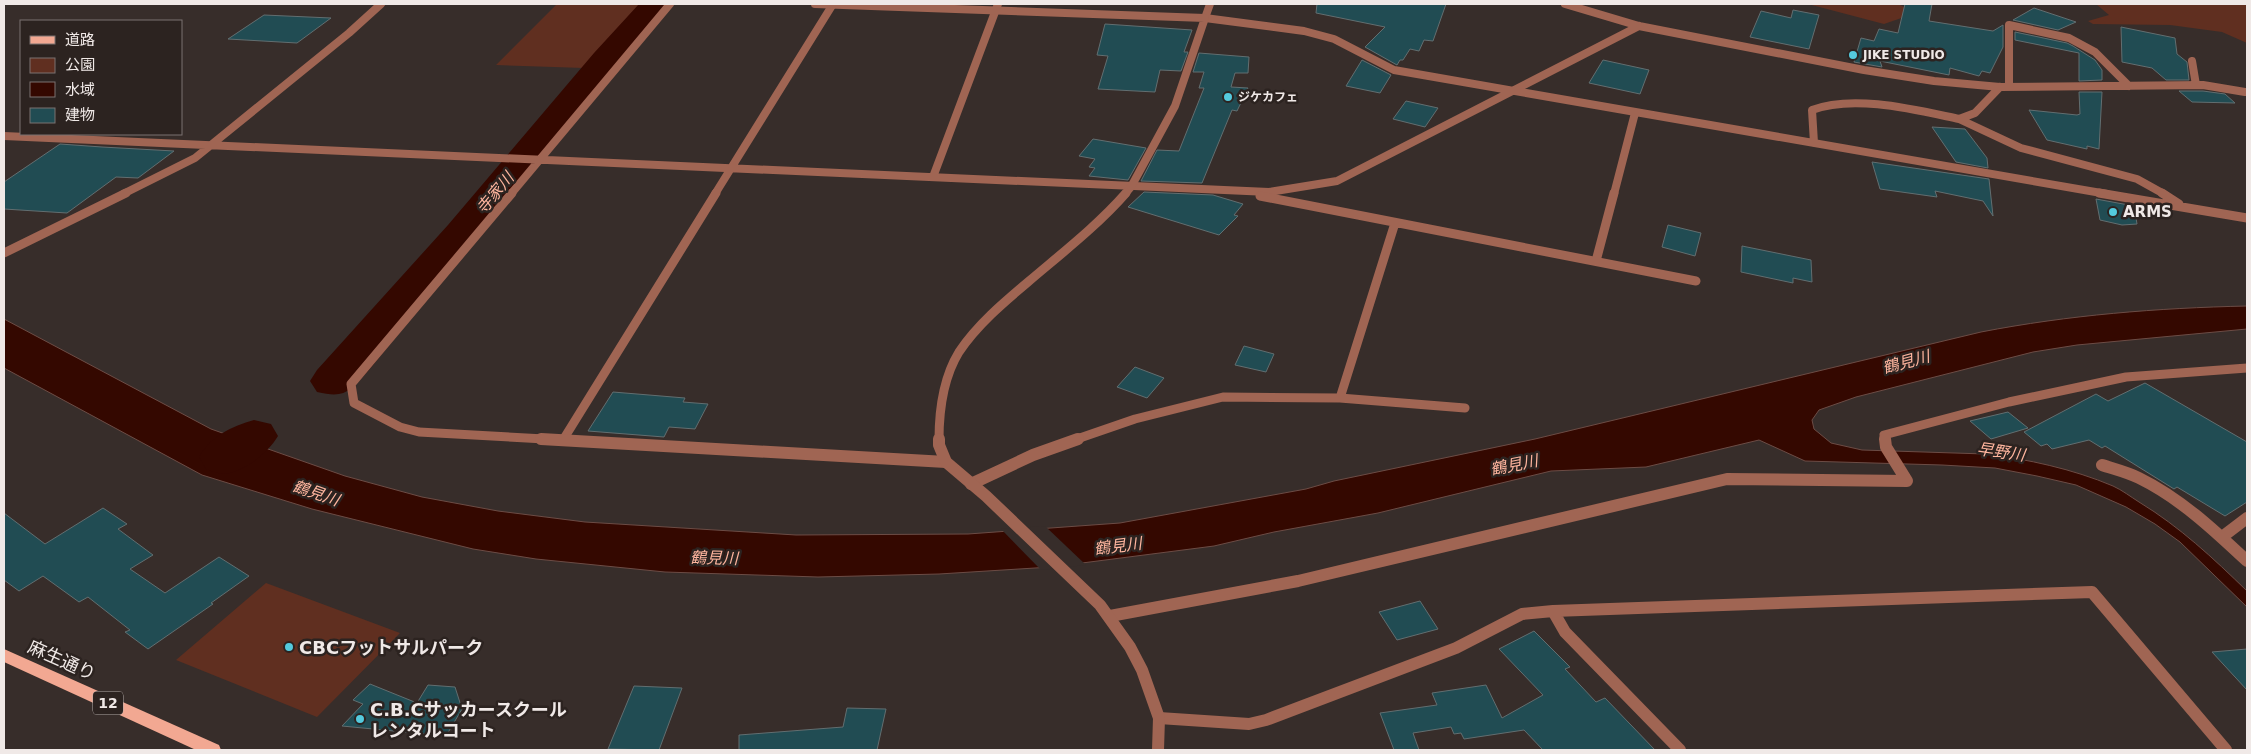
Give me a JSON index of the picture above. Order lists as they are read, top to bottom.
{
  "streets": {
    "main road": ["麻生通り", "12"]
  },
  "water": ["寺家川", "鶴見川", "早野川"],
  "places": [
    "JIKE STUDIO",
    "ジケカフェ",
    "ARMS",
    "CBCフットサルパーク",
    "C.B.Cサッカースクール レンタルコート"
  ],
  "legend": [
    "道路",
    "公園",
    "水域",
    "建物"
  ]
}
